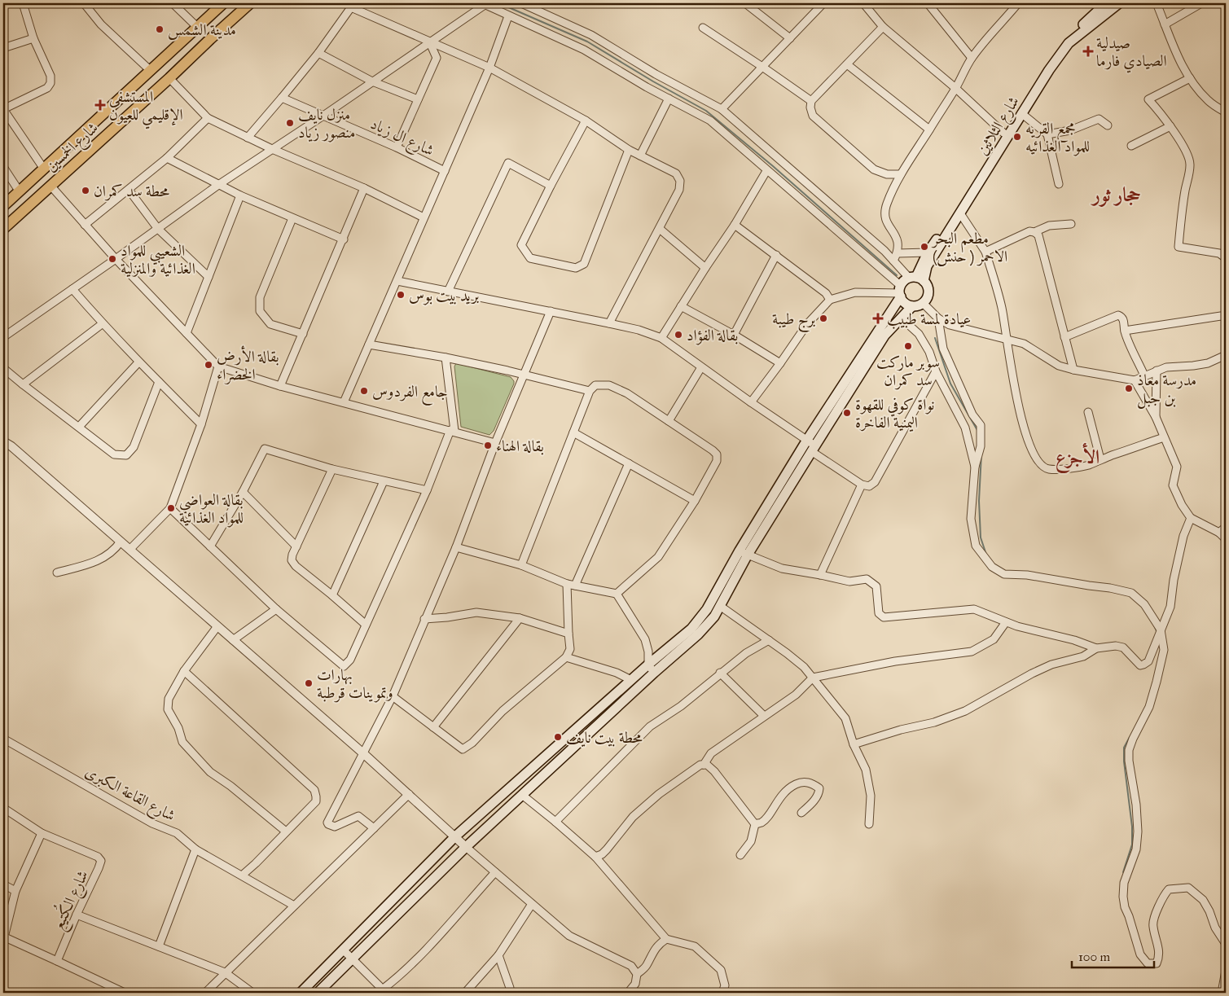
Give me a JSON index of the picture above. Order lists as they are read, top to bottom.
{
  "streets": {
    "main road": ["شارع الثلاثين", "شارع الخمسين"],
    "street": ["شارع ال زياد", "شارع القاعة الكبرى", "شارع الكُتيع"]
  },
  "districts": ["حجار ثور", "الأجزع"],
  "places": {
    "other": [
      "مدينة الشمس",
      "منزل نايف منصور زياد",
      "مجمع القريه للمواد الغذائيه",
      "محطة سد كمران",
      "مطعم البحر الاحمر ( حنش)",
      "الشعيبي للمواد الغذائية والمنزلية",
      "بريد بيت بوس",
      "برج طيبة",
      "بقالة الفؤاد",
      "سوبر ماركت سد كمران",
      "بقالة الأرض الخضراء",
      "مدرسة معاذ بن جبل",
      "جامع الفردوس",
      "نواة كوفي للقهوة اليمنية الفاخرة",
      "بقالة الهناء",
      "بقالة العواضي للمواد الغذائية",
      "بهارات وتموينات قرطبة",
      "محطة بيت نايف"
    ],
    "health": ["صيدلية الصيادي فارما", "المستشفى الإقليمي للعيون", "عيادة لمسة طبيب"]
  },
  "scale_bar": "100 m"
}
